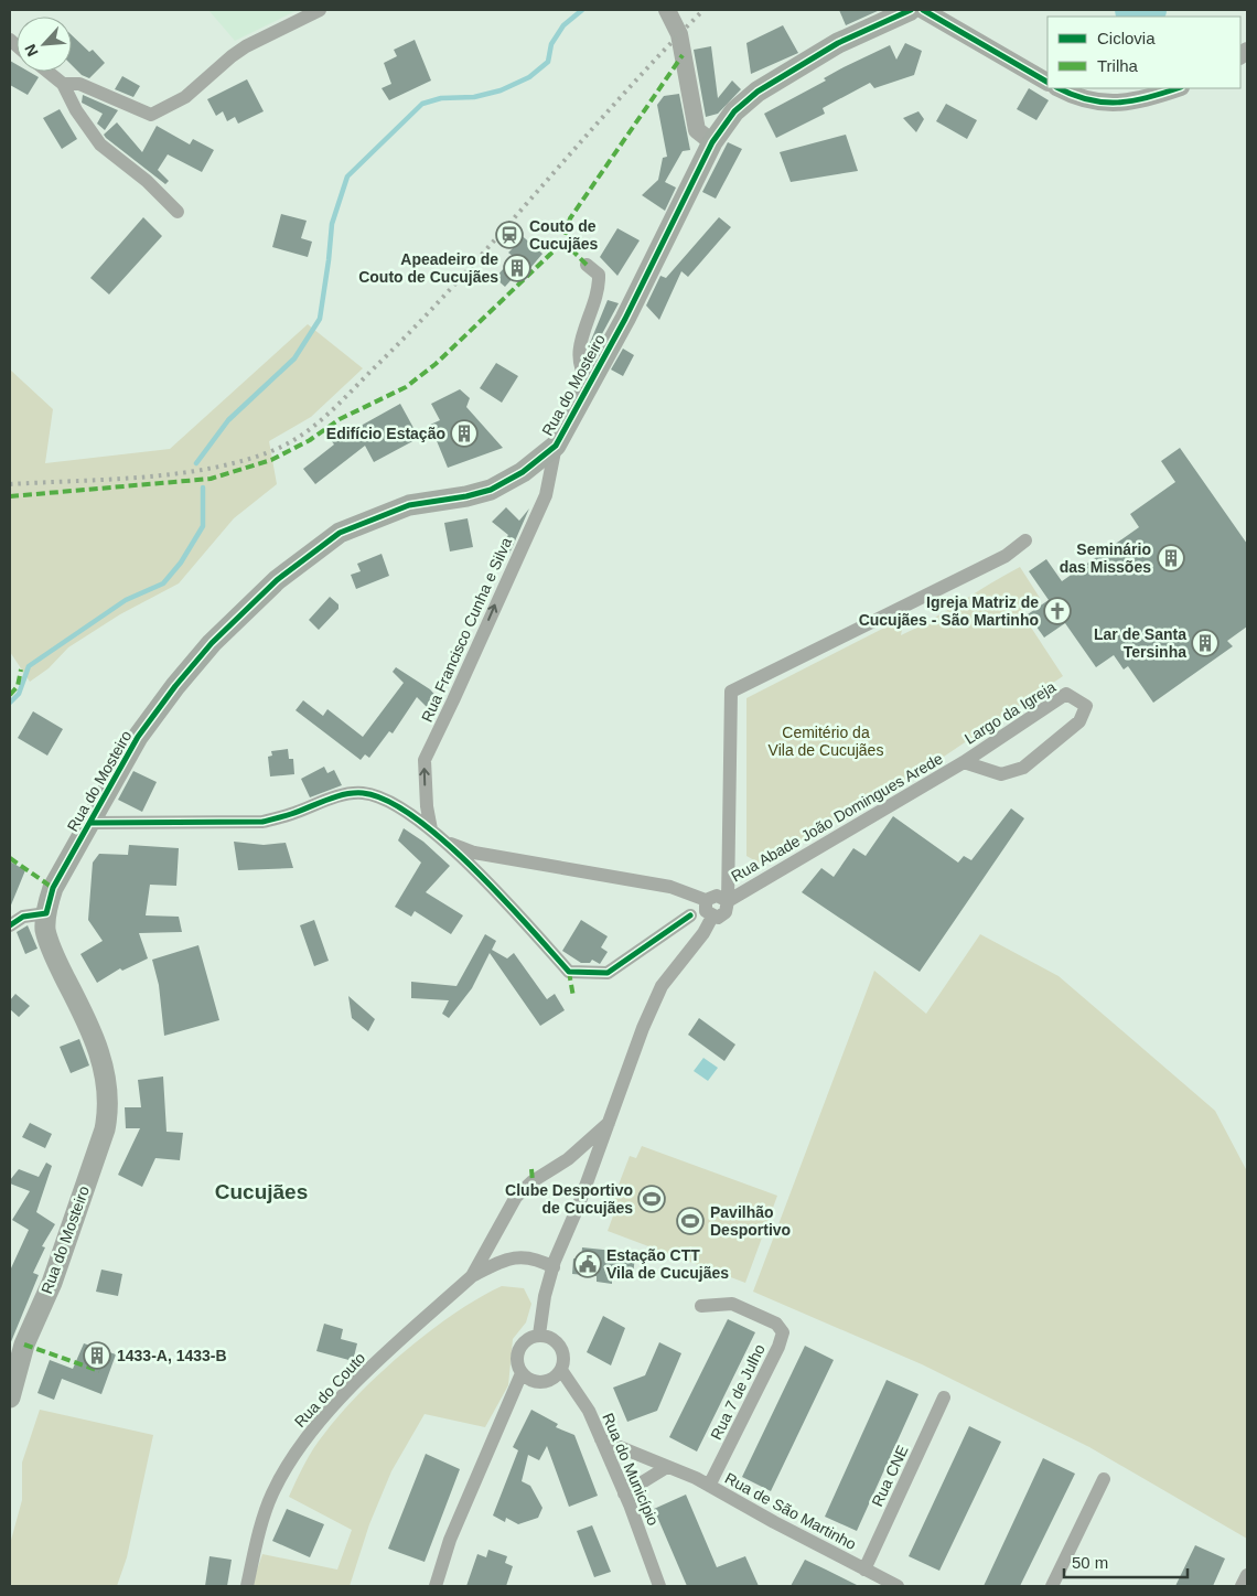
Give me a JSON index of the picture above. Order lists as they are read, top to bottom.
{
  "streets": {
    "main road": ["Rua do Mosteiro"],
    "street": [
      "Rua Francisco Cunha e Silva",
      "Largo da Igreja",
      "Rua Abade João Domingues Arede",
      "Rua do Couto",
      "Rua 7 de Julho",
      "Rua do Município",
      "Rua CNE",
      "Rua de São Martinho"
    ]
  },
  "crossings": [
    ["Rua do Mosteiro", "Rua Francisco Cunha e Silva"],
    ["Largo da Igreja", "Rua Abade João Domingues Arede"],
    ["Rua 7 de Julho", "Rua de São Martinho"],
    ["Rua do Município", "Rua de São Martinho"],
    ["Rua CNE", "Rua de São Martinho"]
  ],
  "one_way": ["Rua Francisco Cunha e Silva"],
  "districts": ["Cucujães"],
  "parks": ["Cemitério da Vila de Cucujães"],
  "places": {
    "station": ["Couto de Cucujães"],
    "building": [
      "Apeadeiro de Couto de Cucujães",
      "Edifício Estação",
      "Seminário das Missões",
      "Lar de Santa Tersinha",
      "1433-A, 1433-B"
    ],
    "church": ["Igreja Matriz de Cucujães - São Martinho"],
    "sports": ["Clube Desportivo de Cucujães", "Pavilhão Desportivo"],
    "public building": ["Estação CTT Vila de Cucujães"]
  },
  "legend": ["Ciclovia", "Trilha"],
  "scale_bar": "50 m",
  "north": "bottom left"
}
